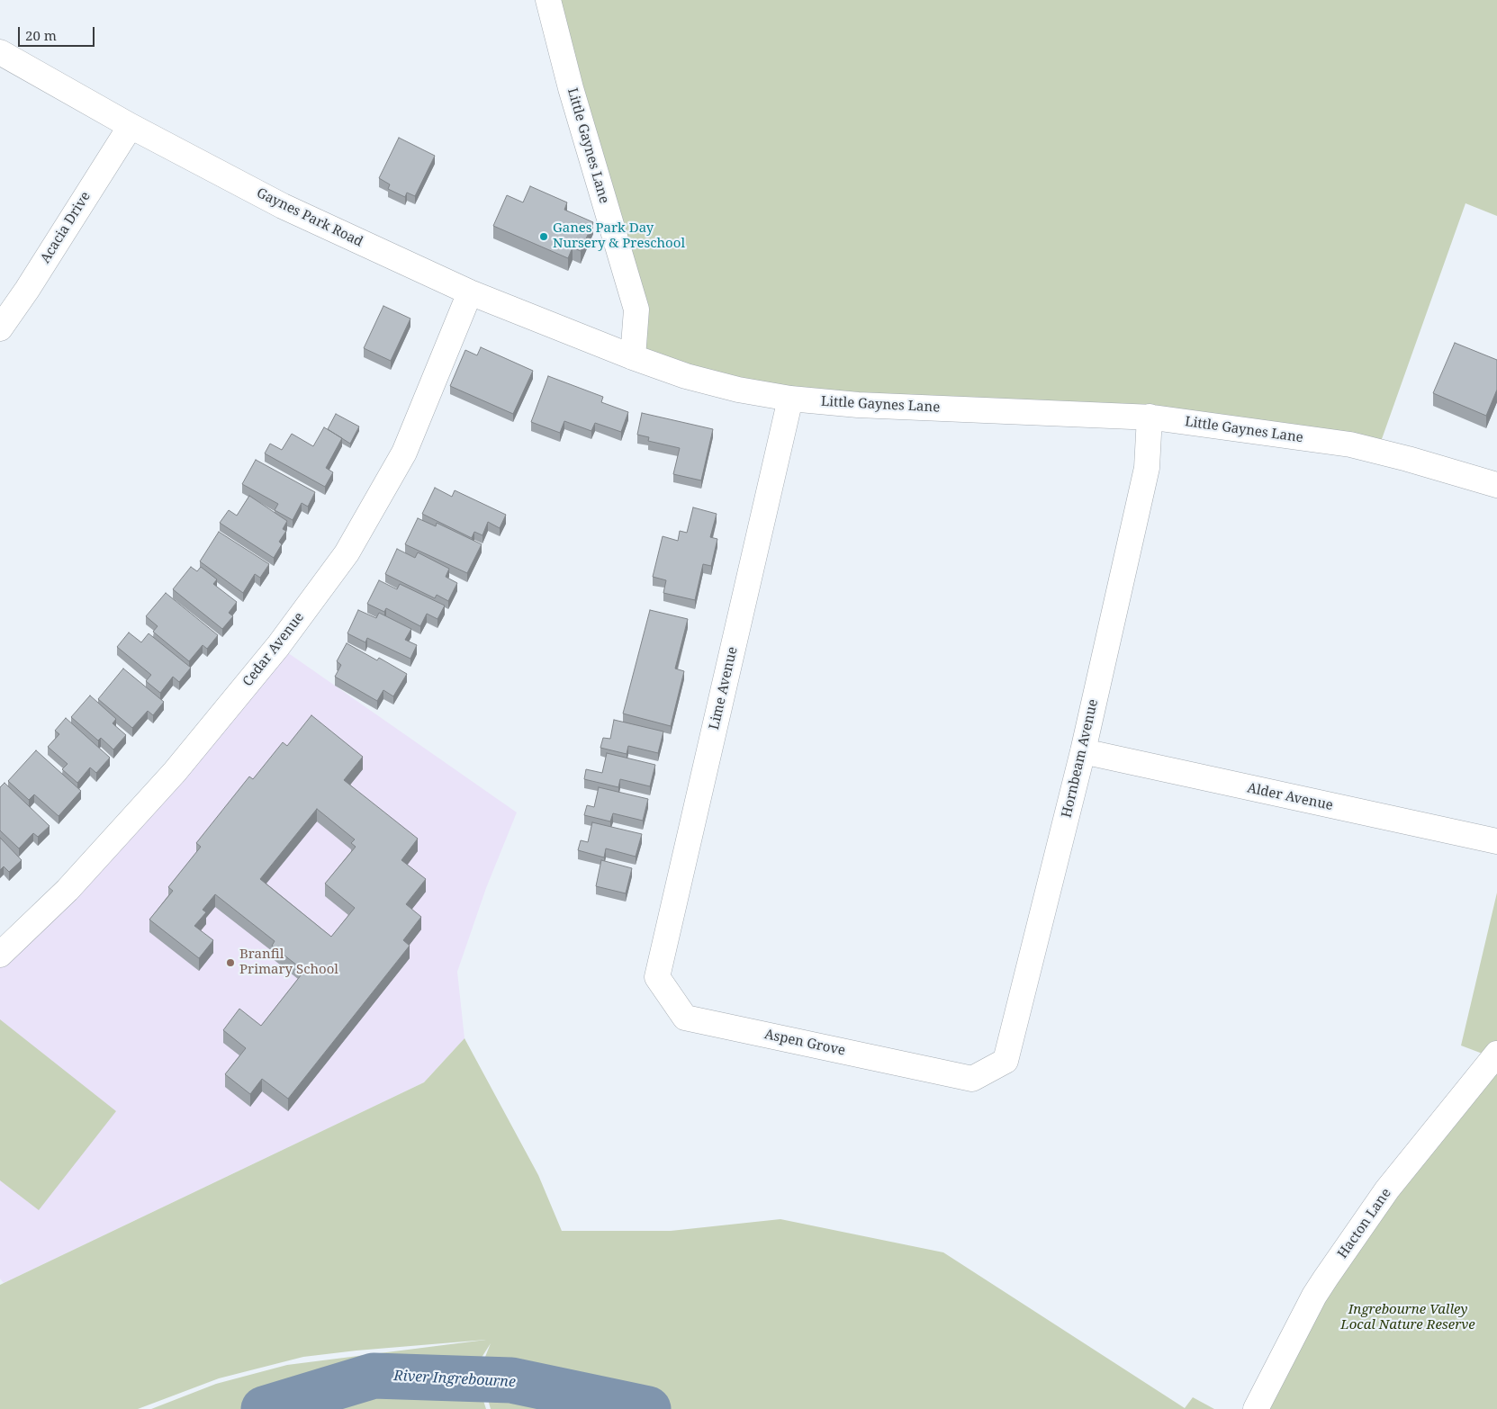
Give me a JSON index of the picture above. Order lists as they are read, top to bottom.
{
  "streets": {
    "street": [
      "Little Gaynes Lane",
      "Gaynes Park Road",
      "Acacia Drive",
      "Cedar Avenue",
      "Lime Avenue",
      "Hornbeam Avenue",
      "Alder Avenue",
      "Aspen Grove",
      "Hacton Lane"
    ]
  },
  "crossings": [
    ["Little Gaynes Lane", "Gaynes Park Road"],
    ["Little Gaynes Lane", "Lime Avenue"],
    ["Little Gaynes Lane", "Hornbeam Avenue"],
    ["Gaynes Park Road", "Acacia Drive"],
    ["Gaynes Park Road", "Cedar Avenue"],
    ["Lime Avenue", "Aspen Grove"],
    ["Hornbeam Avenue", "Alder Avenue"],
    ["Hornbeam Avenue", "Aspen Grove"]
  ],
  "water": ["River Ingrebourne"],
  "parks": ["Ingrebourne Valley Local Nature Reserve"],
  "places": ["Ganes Park Day Nursery & Preschool", "Branfil Primary School"],
  "scale_bar": "20 m"
}
